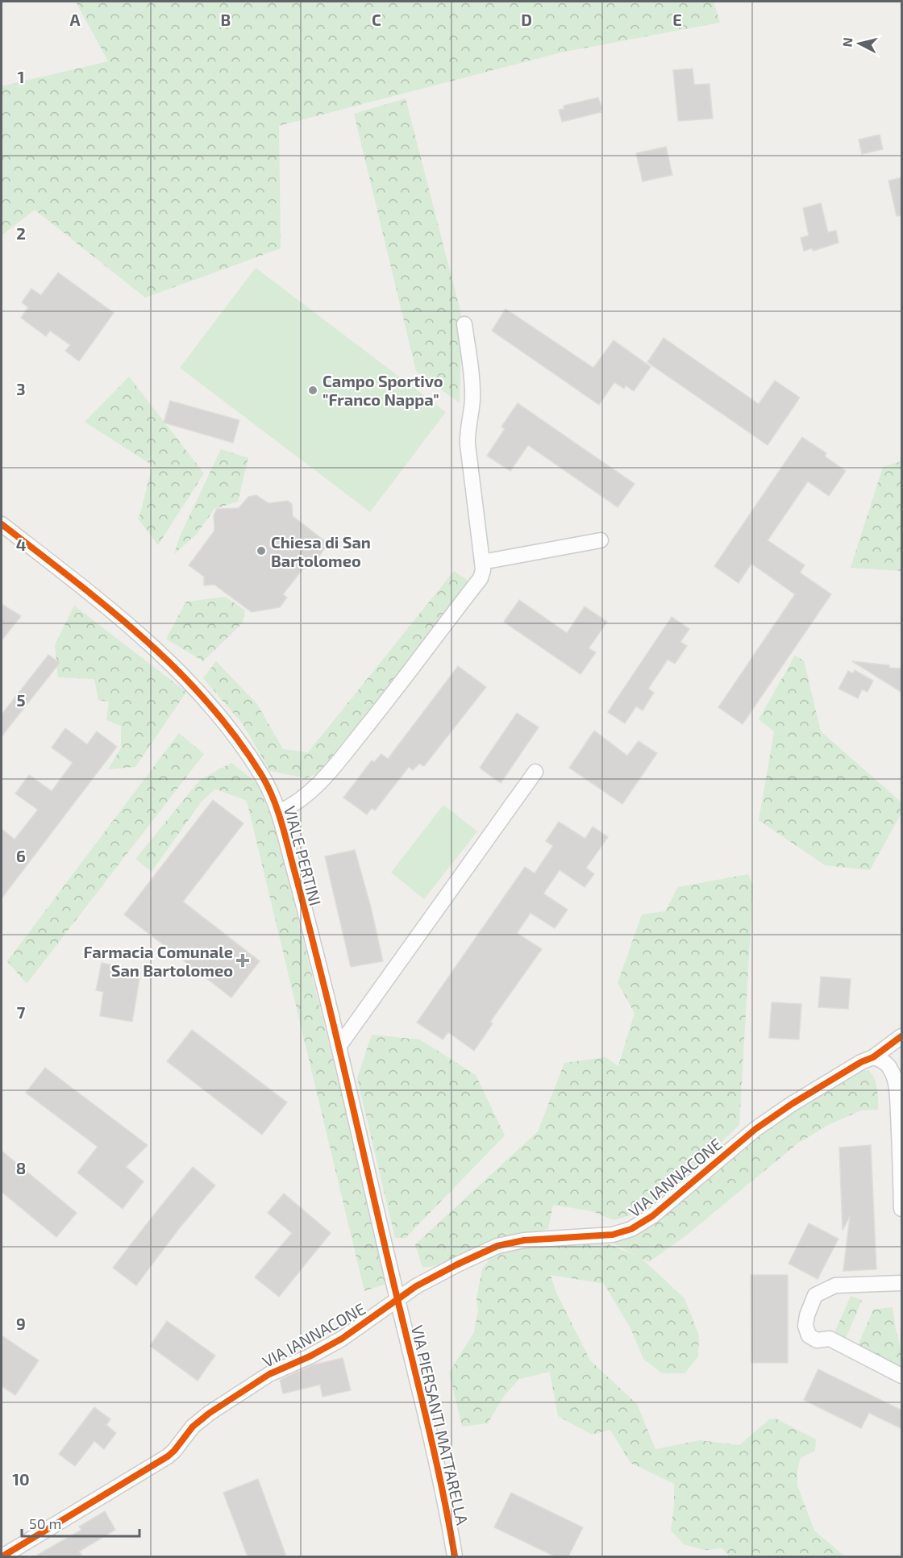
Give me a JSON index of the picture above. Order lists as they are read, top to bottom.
{
  "streets": {
    "street": ["VIALE PERTINI", "VIA IANNACONE", "VIA PIERSANTI MATTARELLA"]
  },
  "crossings": [
    ["VIALE PERTINI", "VIA IANNACONE"],
    ["VIALE PERTINI", "VIA PIERSANTI MATTARELLA"],
    ["VIA IANNACONE", "VIA PIERSANTI MATTARELLA"]
  ],
  "places": {
    "other": ["Campo Sportivo \"Franco Nappa\"", "Chiesa di San Bartolomeo"],
    "health": ["Farmacia Comunale San Bartolomeo"]
  },
  "scale_bar": "50 m",
  "north": "left",
  "grid": {
    "columns": [
      "A",
      "B",
      "C",
      "D",
      "E"
    ],
    "rows": [
      "1",
      "2",
      "3",
      "4",
      "5",
      "6",
      "7",
      "8",
      "9",
      "10"
    ]
  }
}
